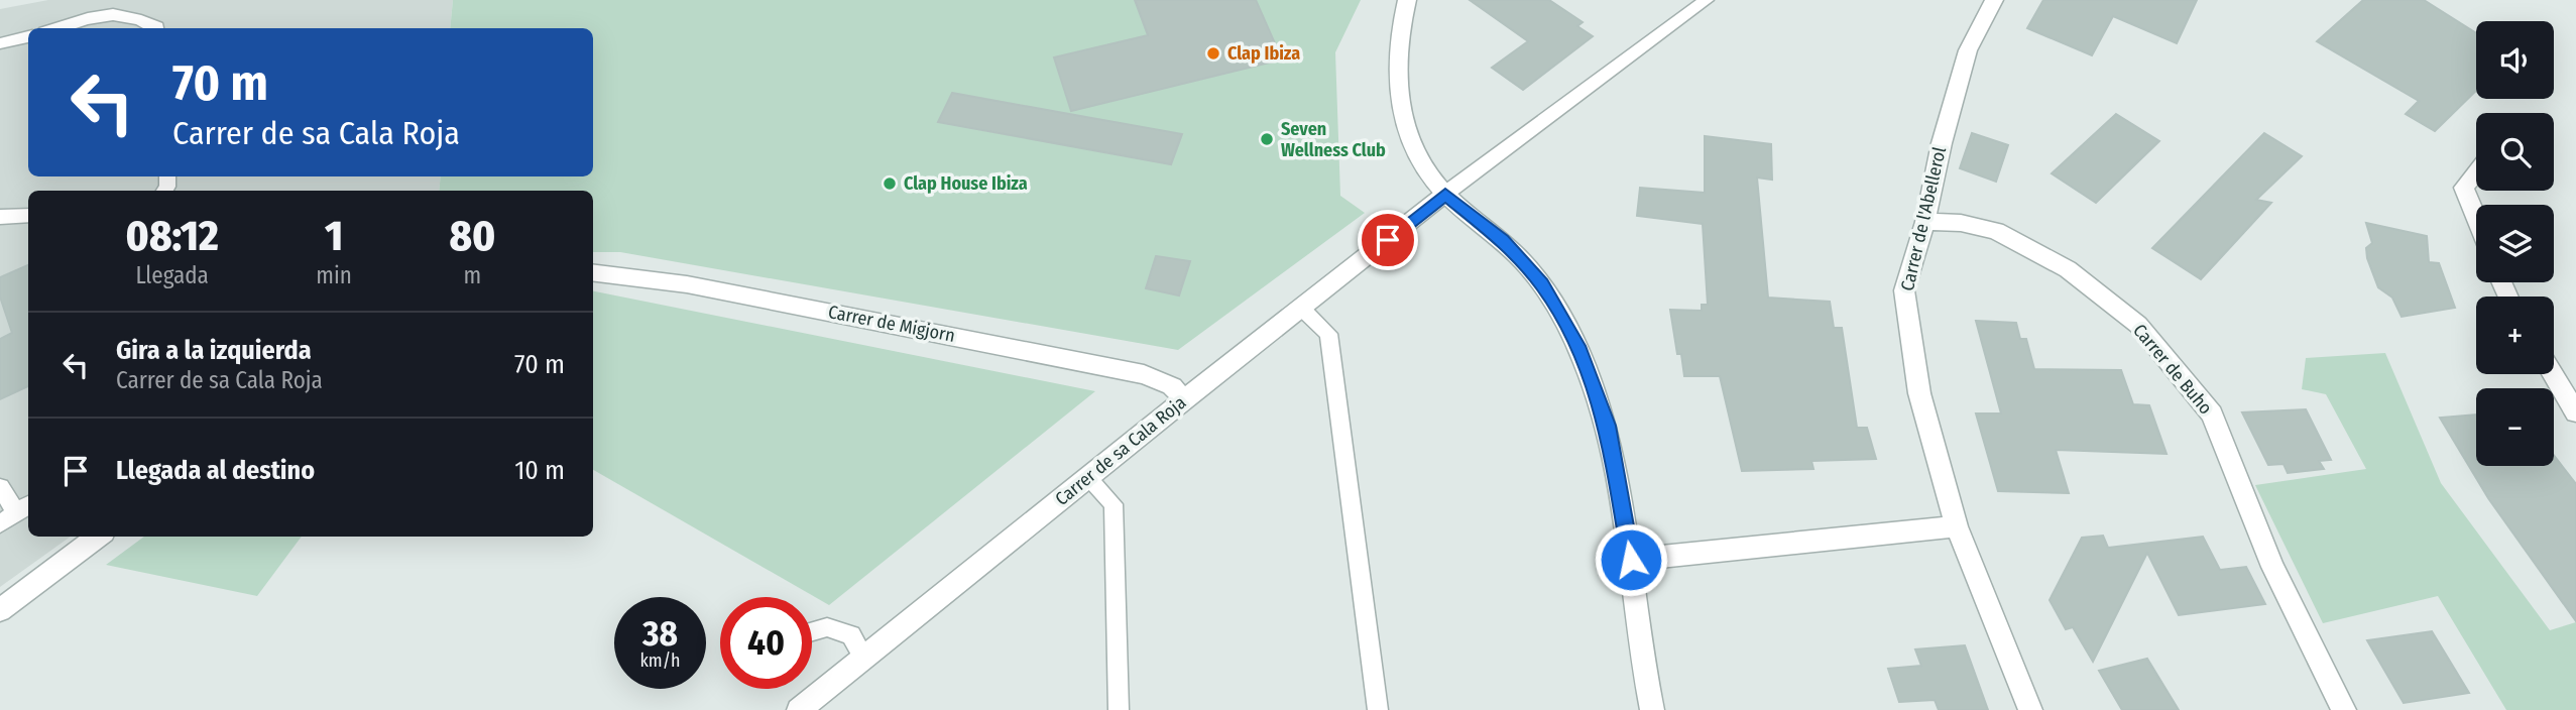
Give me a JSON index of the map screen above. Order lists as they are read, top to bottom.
{
  "streets": {
    "street": [
      "Carrer de l'Abellerol",
      "Carrer de Migjorn",
      "Carrer de Buho",
      "Carrer de sa Cala Roja"
    ]
  },
  "crossings": [
    ["Carrer de l'Abellerol", "Carrer de Buho"],
    ["Carrer de Migjorn", "Carrer de sa Cala Roja"]
  ],
  "places": ["Clap Ibiza", "Seven Wellness Club", "Clap House Ibiza"],
  "page": {
    "map_buttons": ["+", "−"],
    "turn": ["70 m", "Carrer de sa Cala Roja"],
    "eta": [
      "08:12",
      "Llegada",
      "1",
      "min",
      "80",
      "m"
    ],
    "list": [
      {
        "name": "Gira a la izquierda",
        "note": "Carrer de sa Cala Roja",
        "value": "70 m"
      },
      {
        "name": "Llegada al destino",
        "value": "10 m"
      }
    ],
    "speed": "38 km/h",
    "limit": "40"
  }
}
